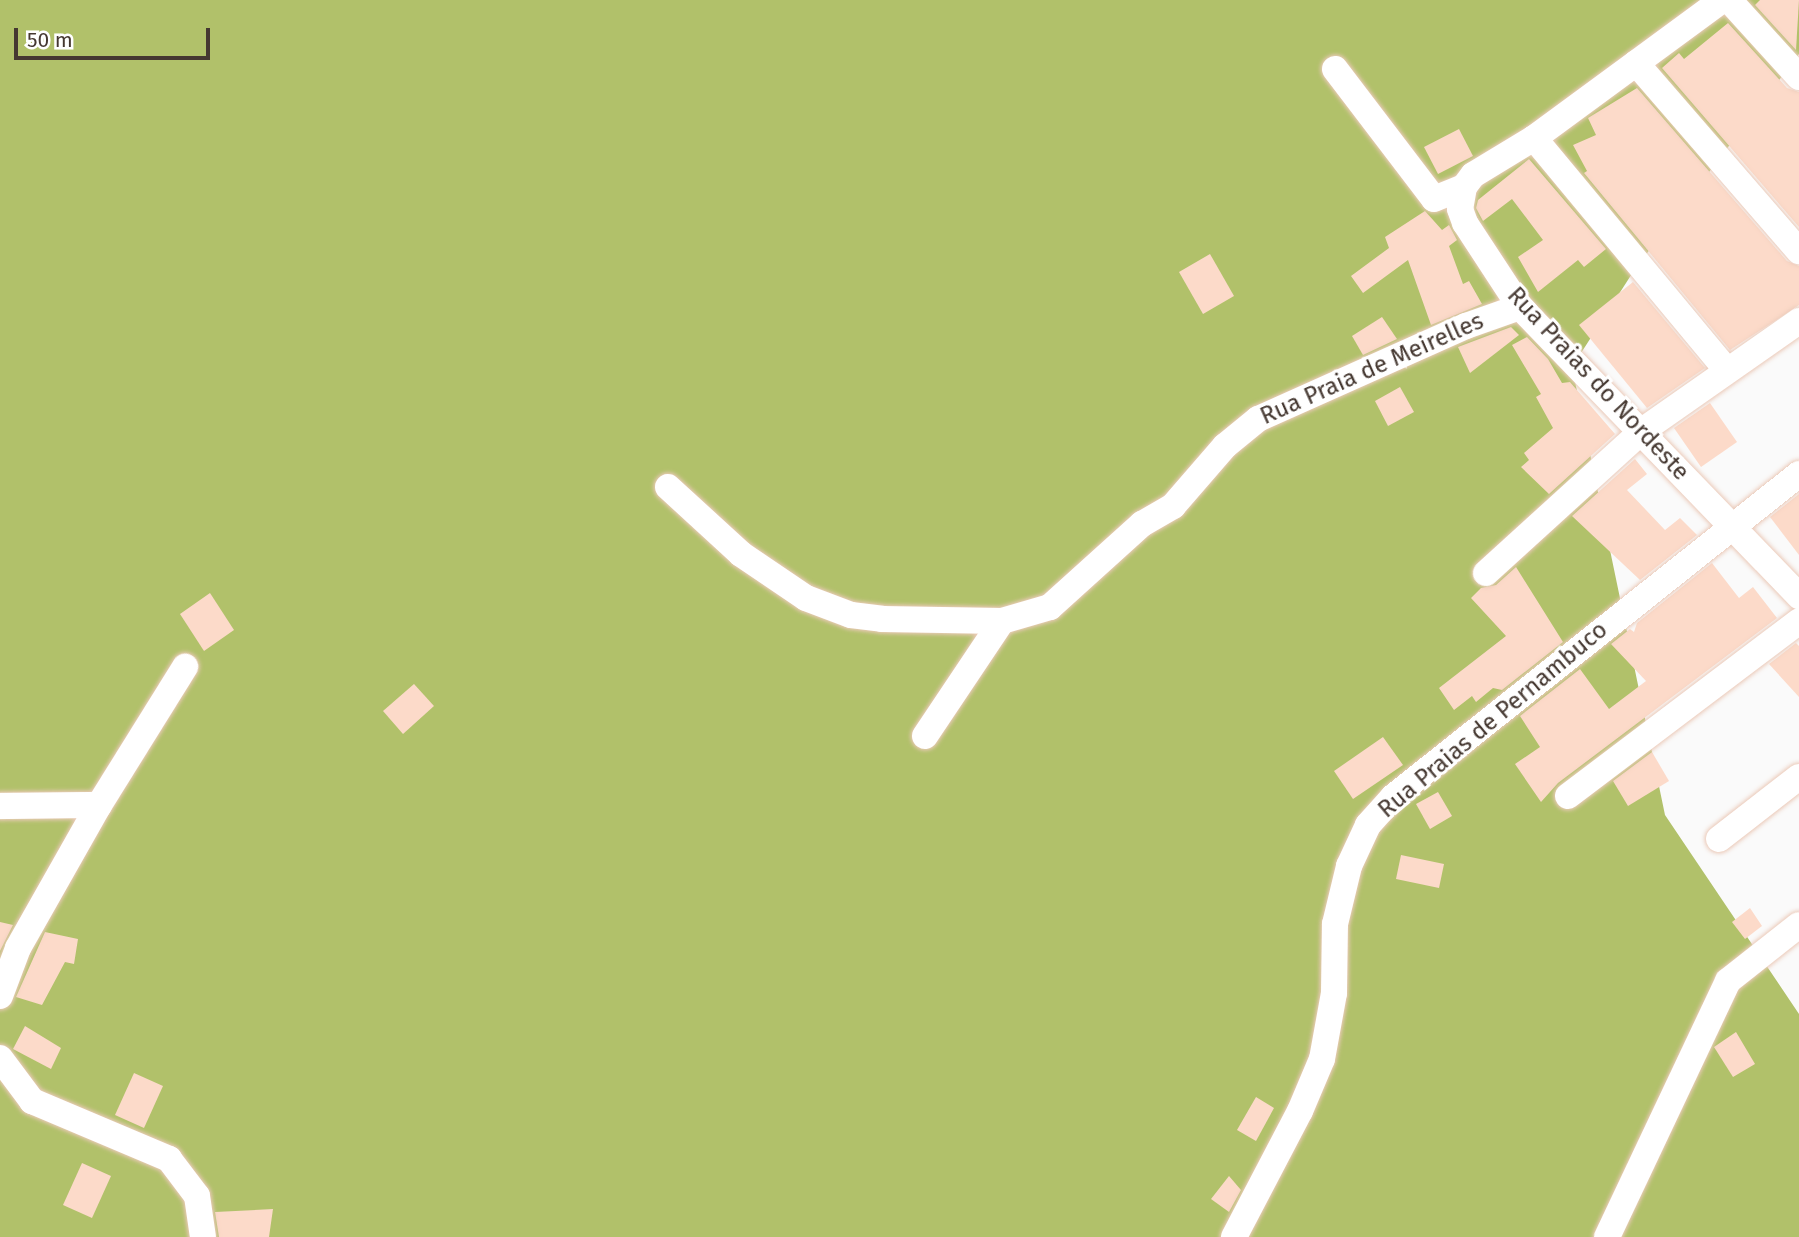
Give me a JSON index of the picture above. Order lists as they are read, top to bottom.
{
  "streets": {
    "street": ["Rua Praia de Meirelles", "Rua Praias do Nordeste", "Rua Praias de Pernambuco"]
  },
  "crossings": [
    ["Rua Praia de Meirelles", "Rua Praias do Nordeste"],
    ["Rua Praias do Nordeste", "Rua Praias de Pernambuco"]
  ],
  "scale_bar": "50 m"
}
